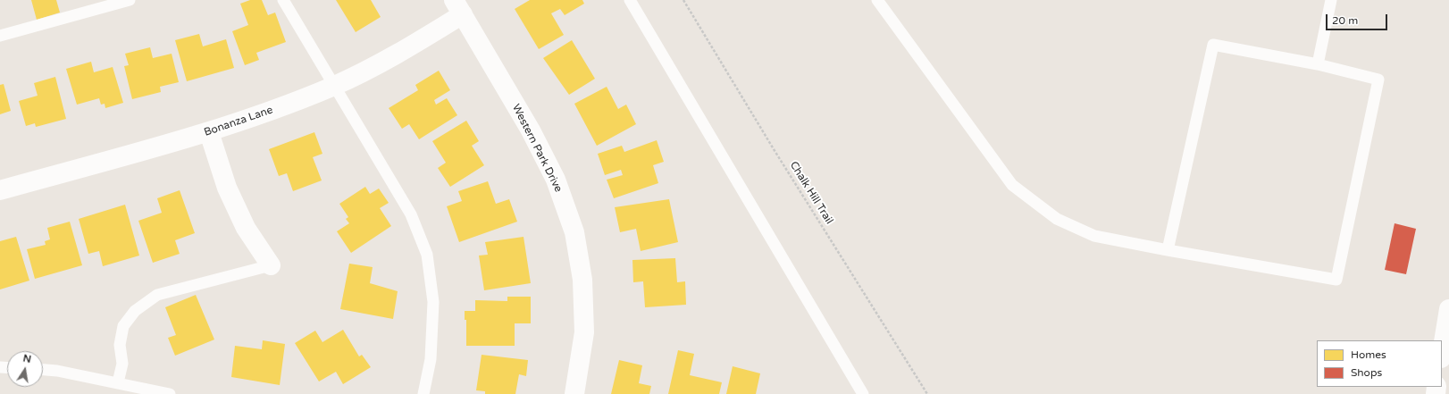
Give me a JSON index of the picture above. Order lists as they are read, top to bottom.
{
  "streets": {
    "street": ["Bonanza Lane", "Western Park Drive"],
    "path": ["Chalk Hill Trail"]
  },
  "crossings": [
    ["Bonanza Lane", "Western Park Drive"]
  ],
  "legend": ["Homes", "Shops"],
  "scale_bar": "20 m",
  "north": "top"
}
